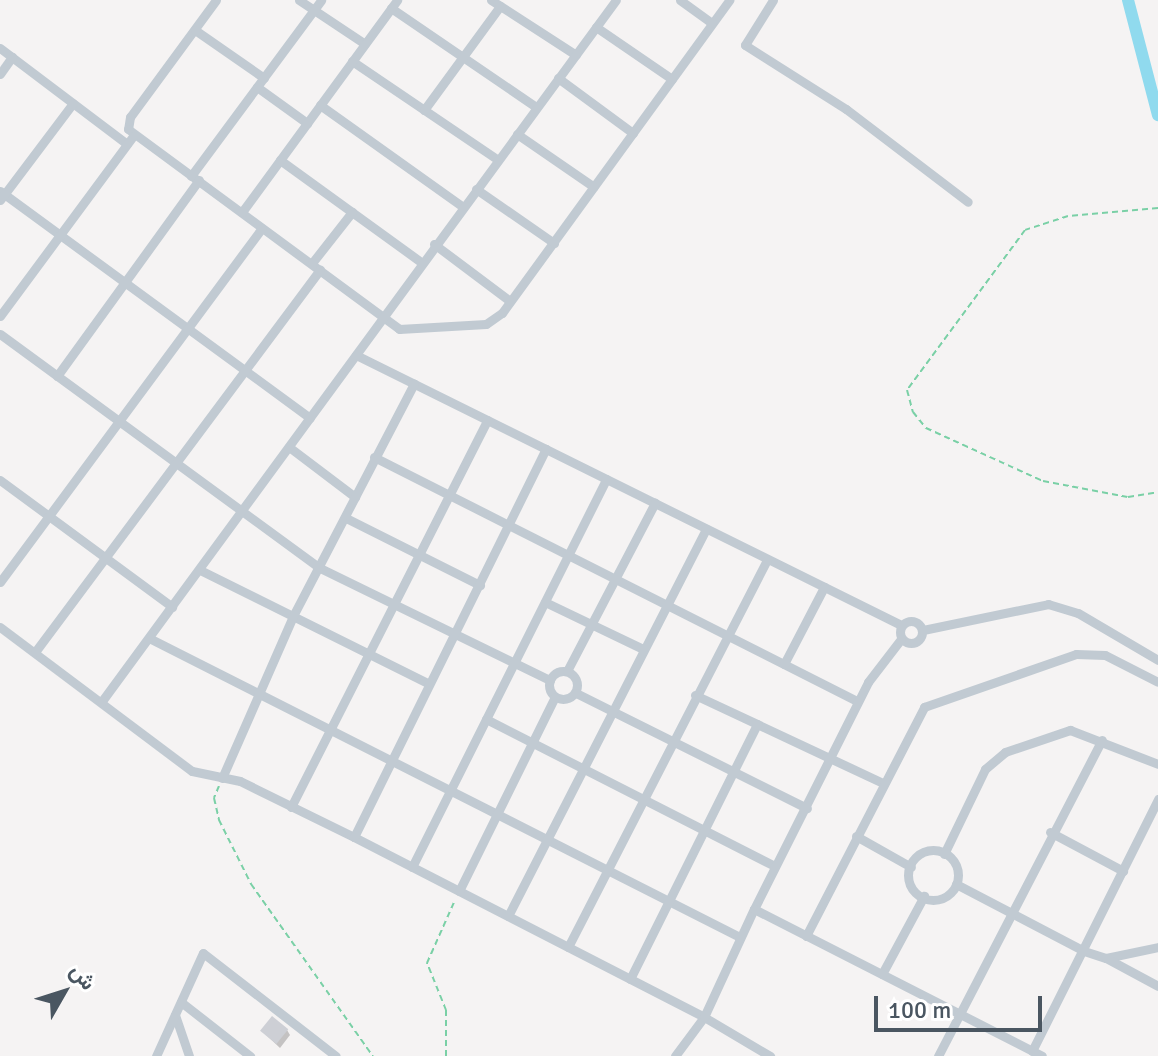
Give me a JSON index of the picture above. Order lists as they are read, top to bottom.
{
  "scale_bar": "100 m",
  "north": "top right"
}
